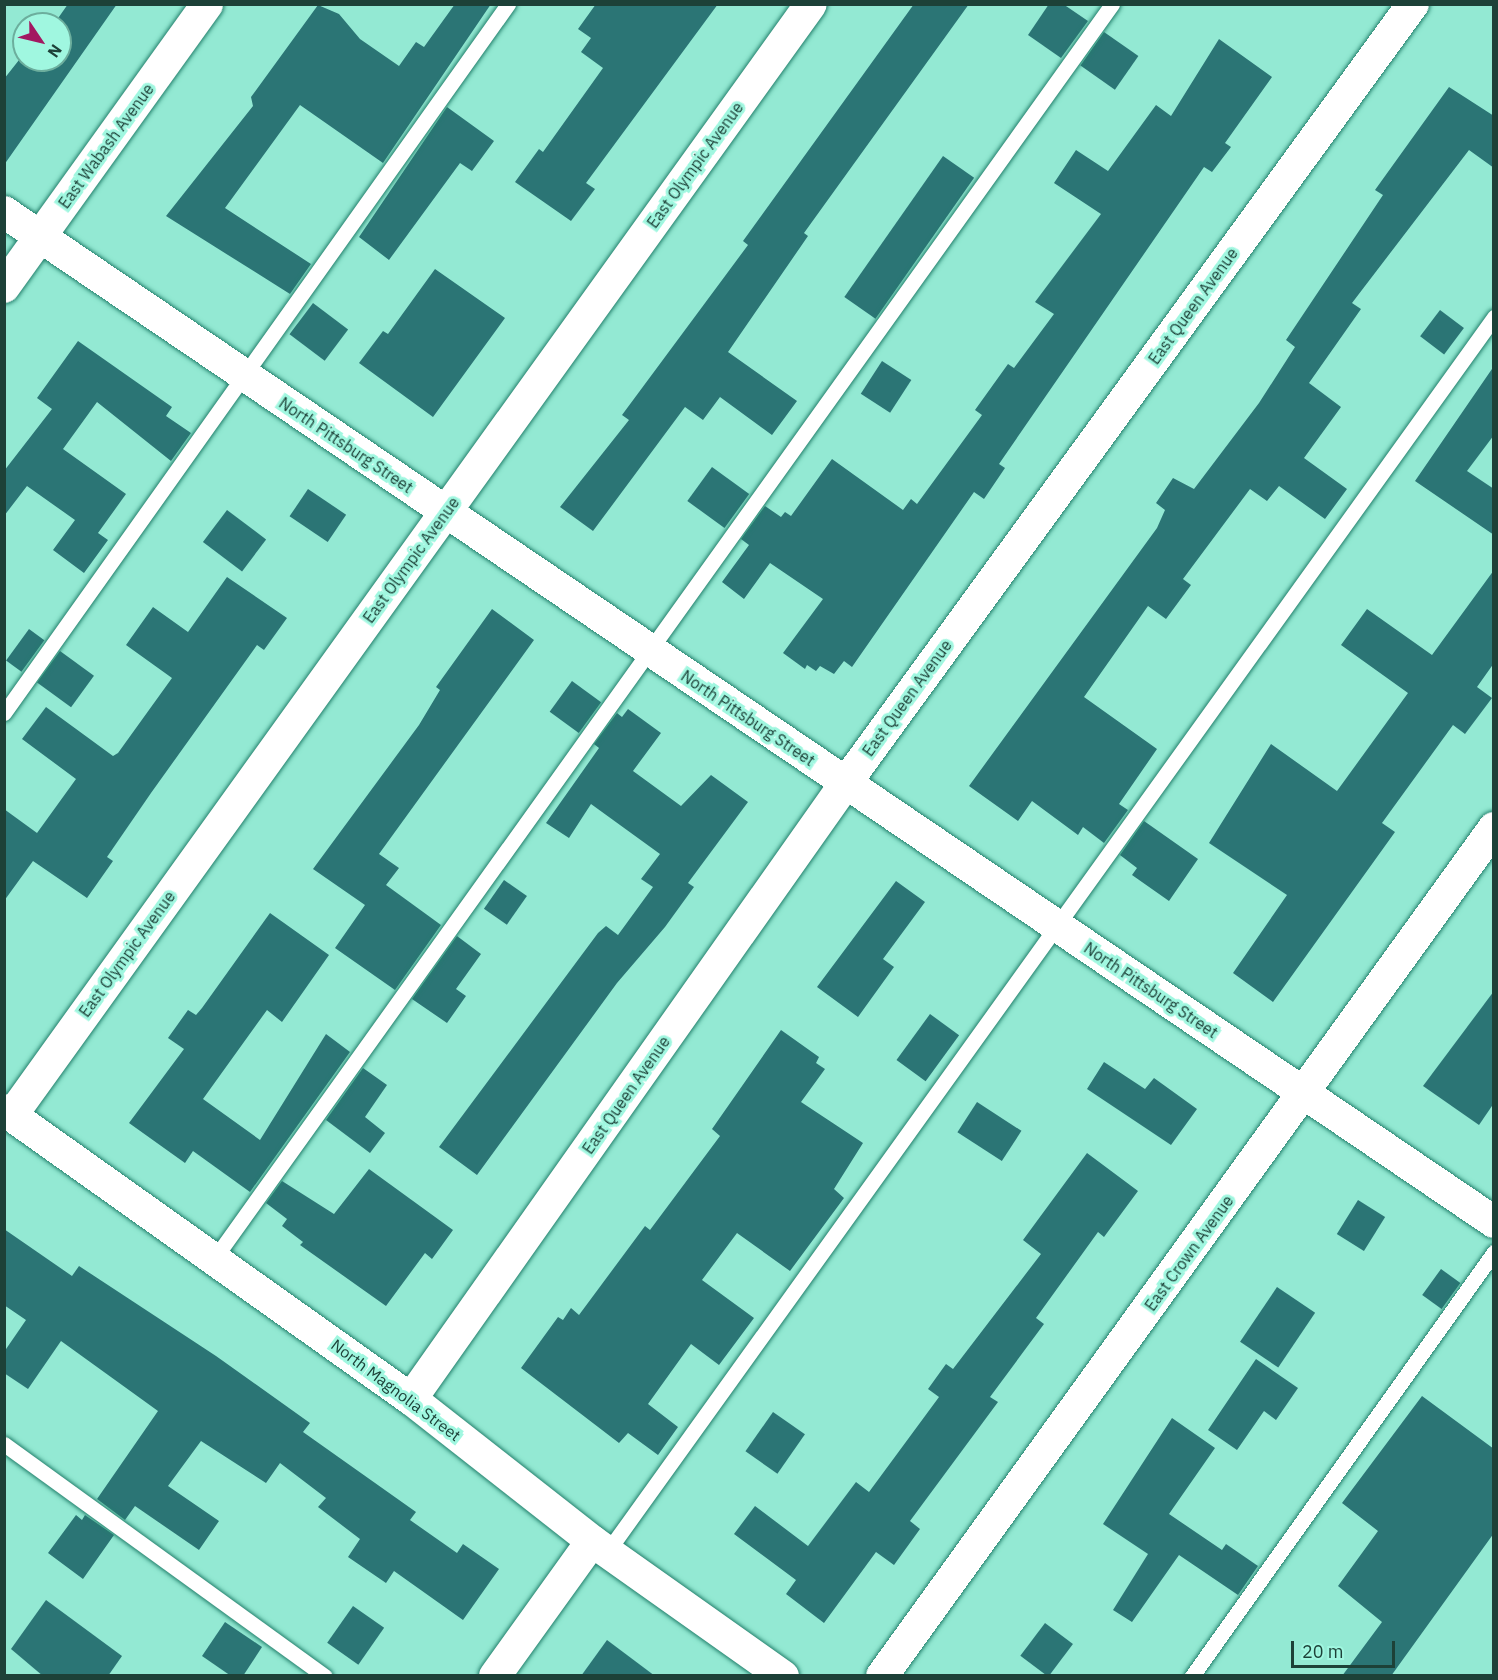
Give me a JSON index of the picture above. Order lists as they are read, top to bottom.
{
  "streets": {
    "street": [
      "East Wabash Avenue",
      "East Olympic Avenue",
      "East Queen Avenue",
      "North Pittsburg Street",
      "East Crown Avenue",
      "North Magnolia Street"
    ]
  },
  "crossings": [
    ["East Wabash Avenue", "North Pittsburg Street"],
    ["East Olympic Avenue", "North Pittsburg Street"],
    ["East Olympic Avenue", "North Magnolia Street"],
    ["East Queen Avenue", "North Pittsburg Street"],
    ["East Queen Avenue", "North Magnolia Street"],
    ["North Pittsburg Street", "East Crown Avenue"]
  ],
  "scale_bar": "20 m",
  "north": "bottom right"
}
